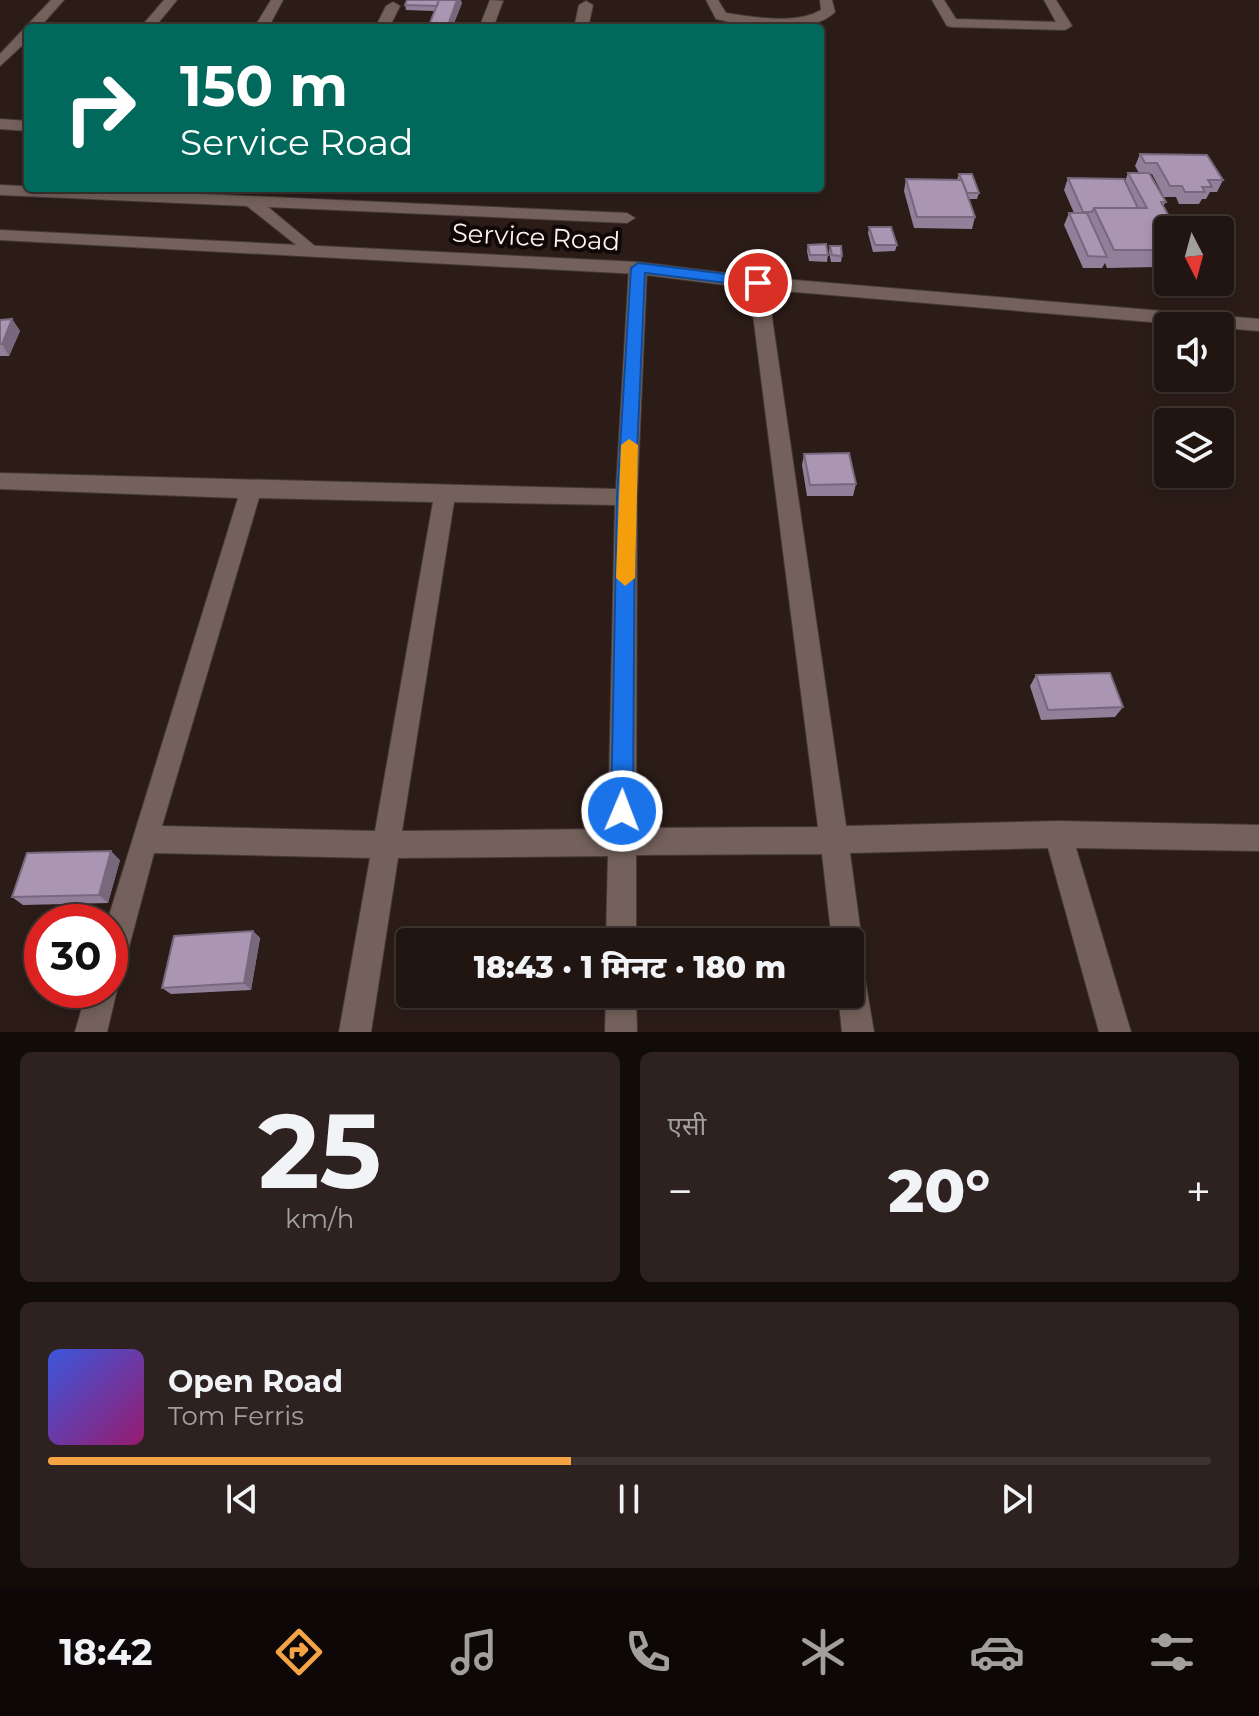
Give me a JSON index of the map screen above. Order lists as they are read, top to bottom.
{
  "streets": {
    "street": ["Service Road"]
  },
  "north": "bottom",
  "page": {
    "turn": ["150 m", "Service Road"],
    "limit": "30",
    "trip": "18:43 · 1 मिनट · 180 m",
    "tile": [
      ["25", "km/h"],
      "एसी"
    ],
    "heat": ["−", "20°", "+"],
    "song": ["Open Road", "Tom Ferris"],
    "tabs": "18:42"
  }
}
